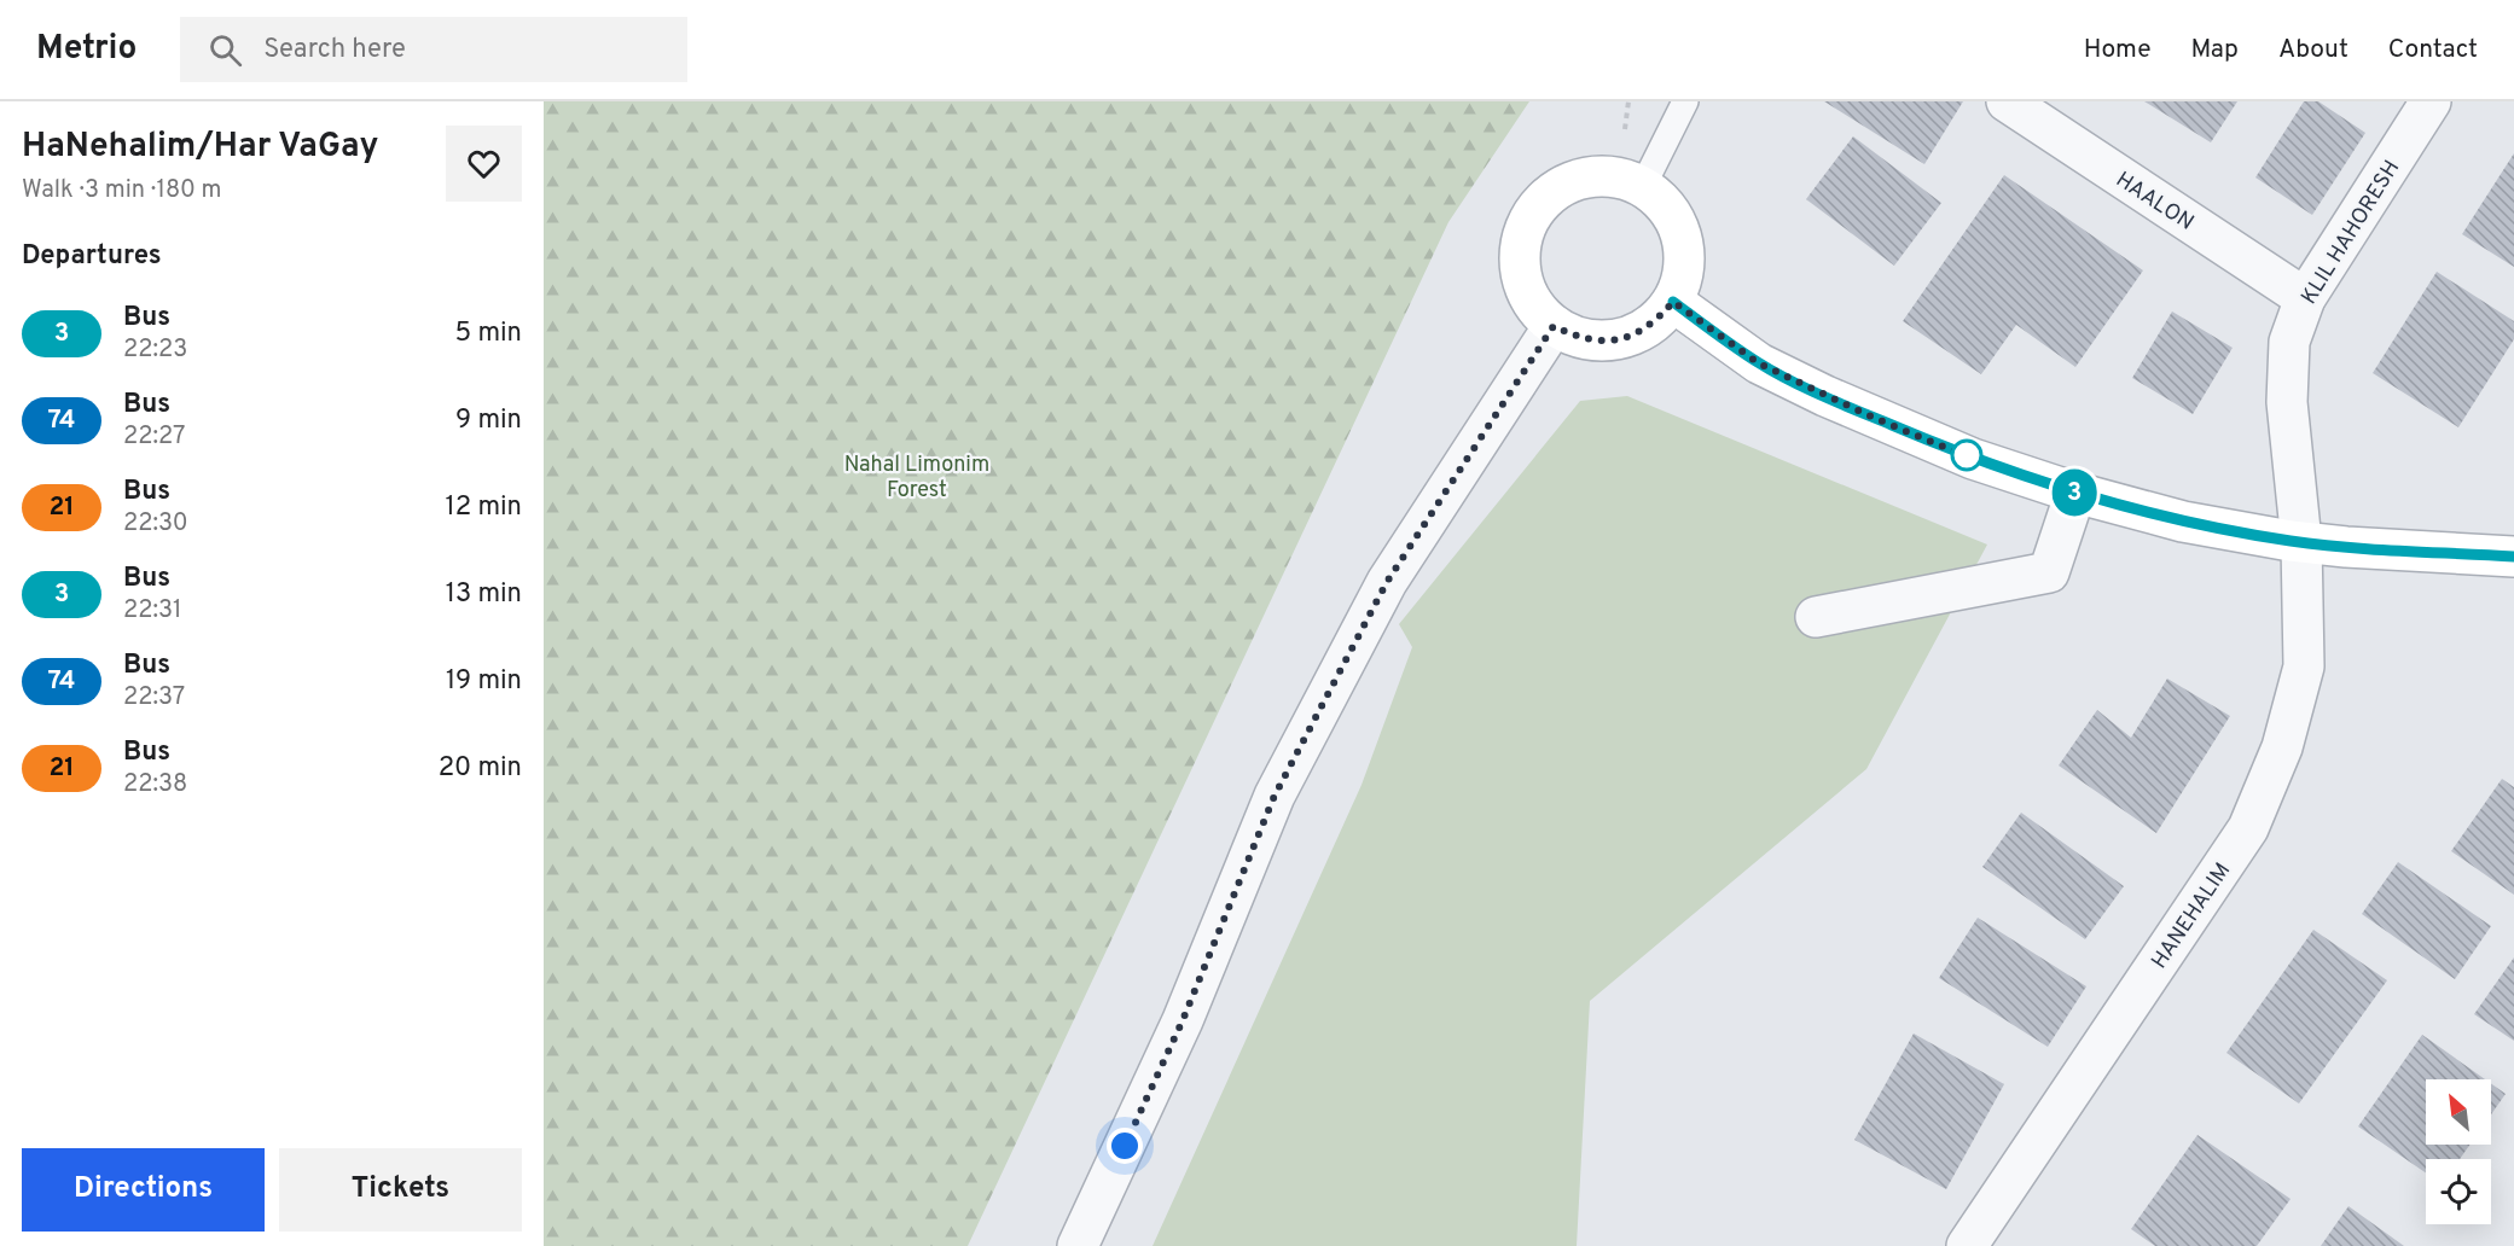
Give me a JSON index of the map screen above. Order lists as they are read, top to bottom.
{
  "streets": {
    "street": ["HAALON", "KLIL HAHORESH", "HANEHALIM"]
  },
  "crossings": [
    ["HAALON", "KLIL HAHORESH"],
    ["KLIL HAHORESH", "HANEHALIM"]
  ],
  "parks": ["Nahal Limonim Forest"],
  "lines": ["bus line 3"],
  "north": "top left",
  "page": {
    "header": "Metrio",
    "search": "Search here",
    "nav": [
      "Home",
      "Map",
      "About",
      "Contact"
    ],
    "heading": [
      ["HaNehalim/Har VaGay", "Walk · 3 min · 180 m"],
      "Departures"
    ],
    "on_map": "3",
    "list": [
      {
        "mark": "3",
        "name": "Bus",
        "note": "22:23",
        "value": "5 min"
      },
      {
        "mark": "74",
        "name": "Bus",
        "note": "22:27",
        "value": "9 min"
      },
      {
        "mark": "21",
        "name": "Bus",
        "note": "22:30",
        "value": "12 min"
      },
      {
        "mark": "3",
        "name": "Bus",
        "note": "22:31",
        "value": "13 min"
      },
      {
        "mark": "74",
        "name": "Bus",
        "note": "22:37",
        "value": "19 min"
      },
      {
        "mark": "21",
        "name": "Bus",
        "note": "22:38",
        "value": "20 min"
      }
    ],
    "buttons": ["Directions", "Tickets"]
  }
}
